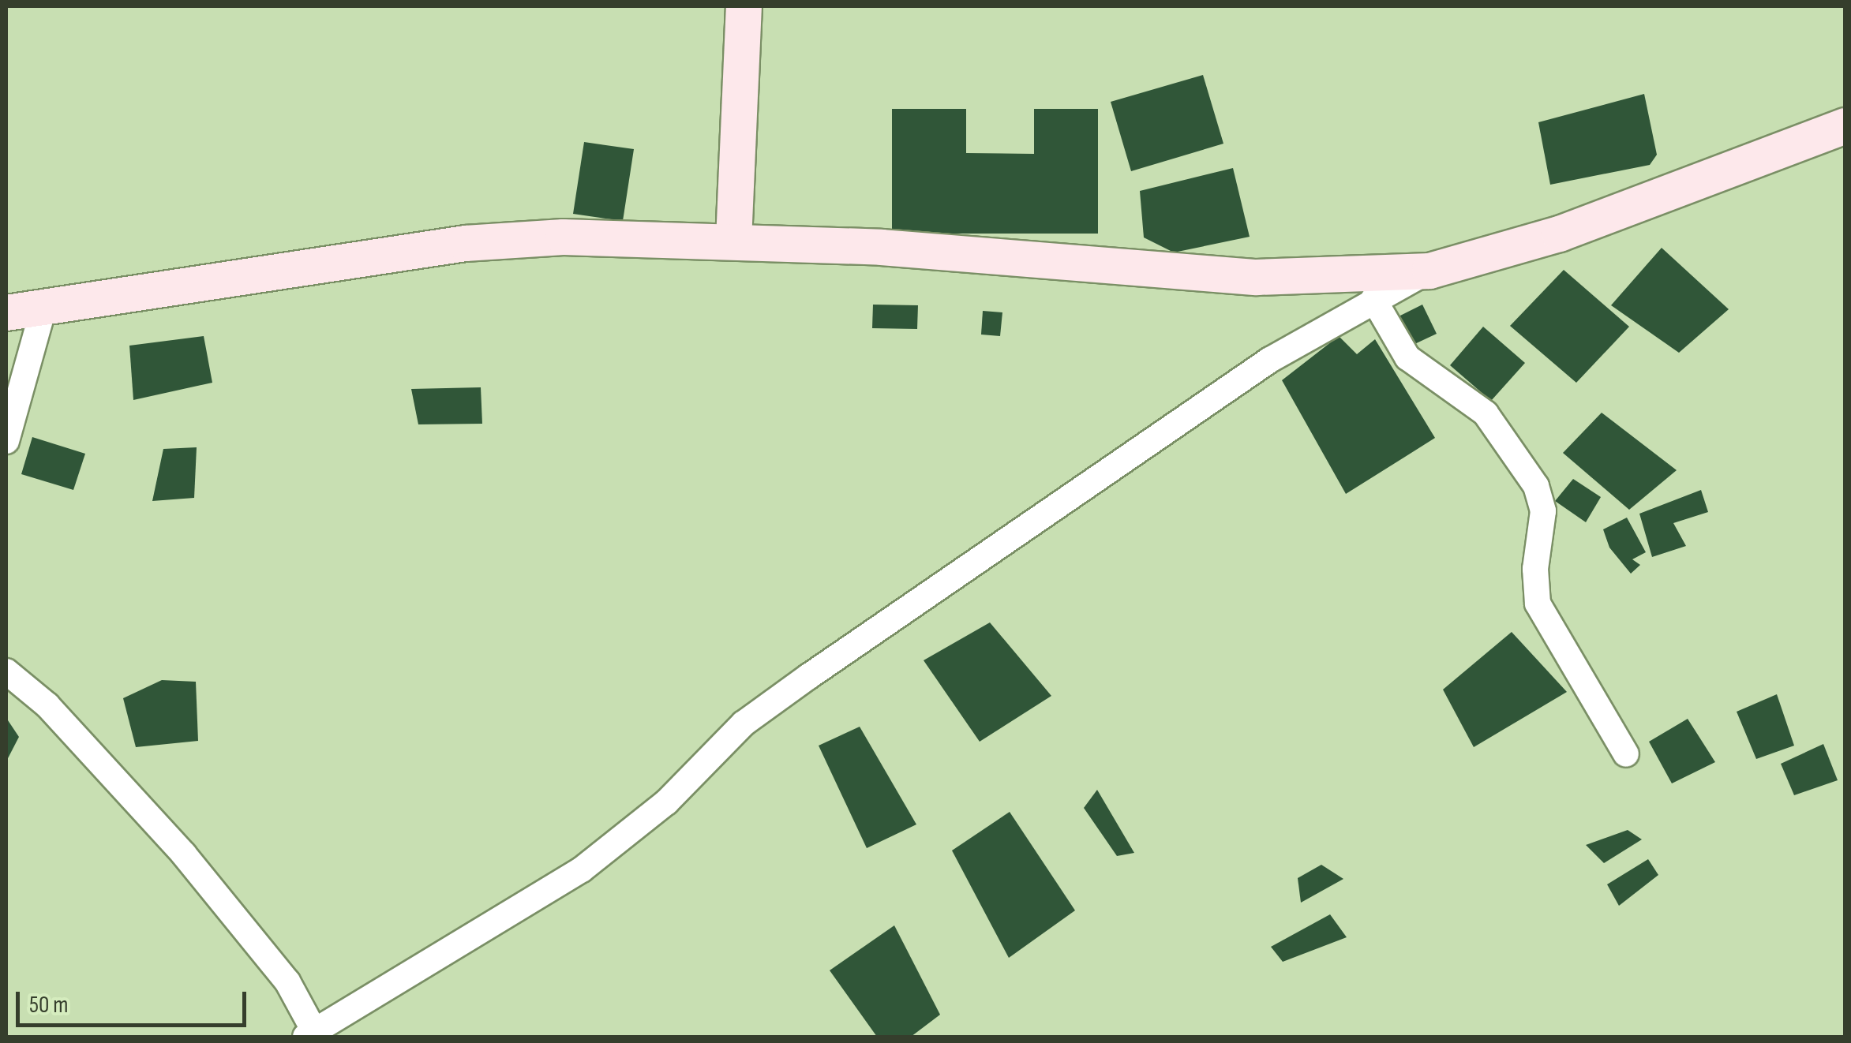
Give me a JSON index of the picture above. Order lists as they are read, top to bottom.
{
  "scale_bar": "50 m"
}
